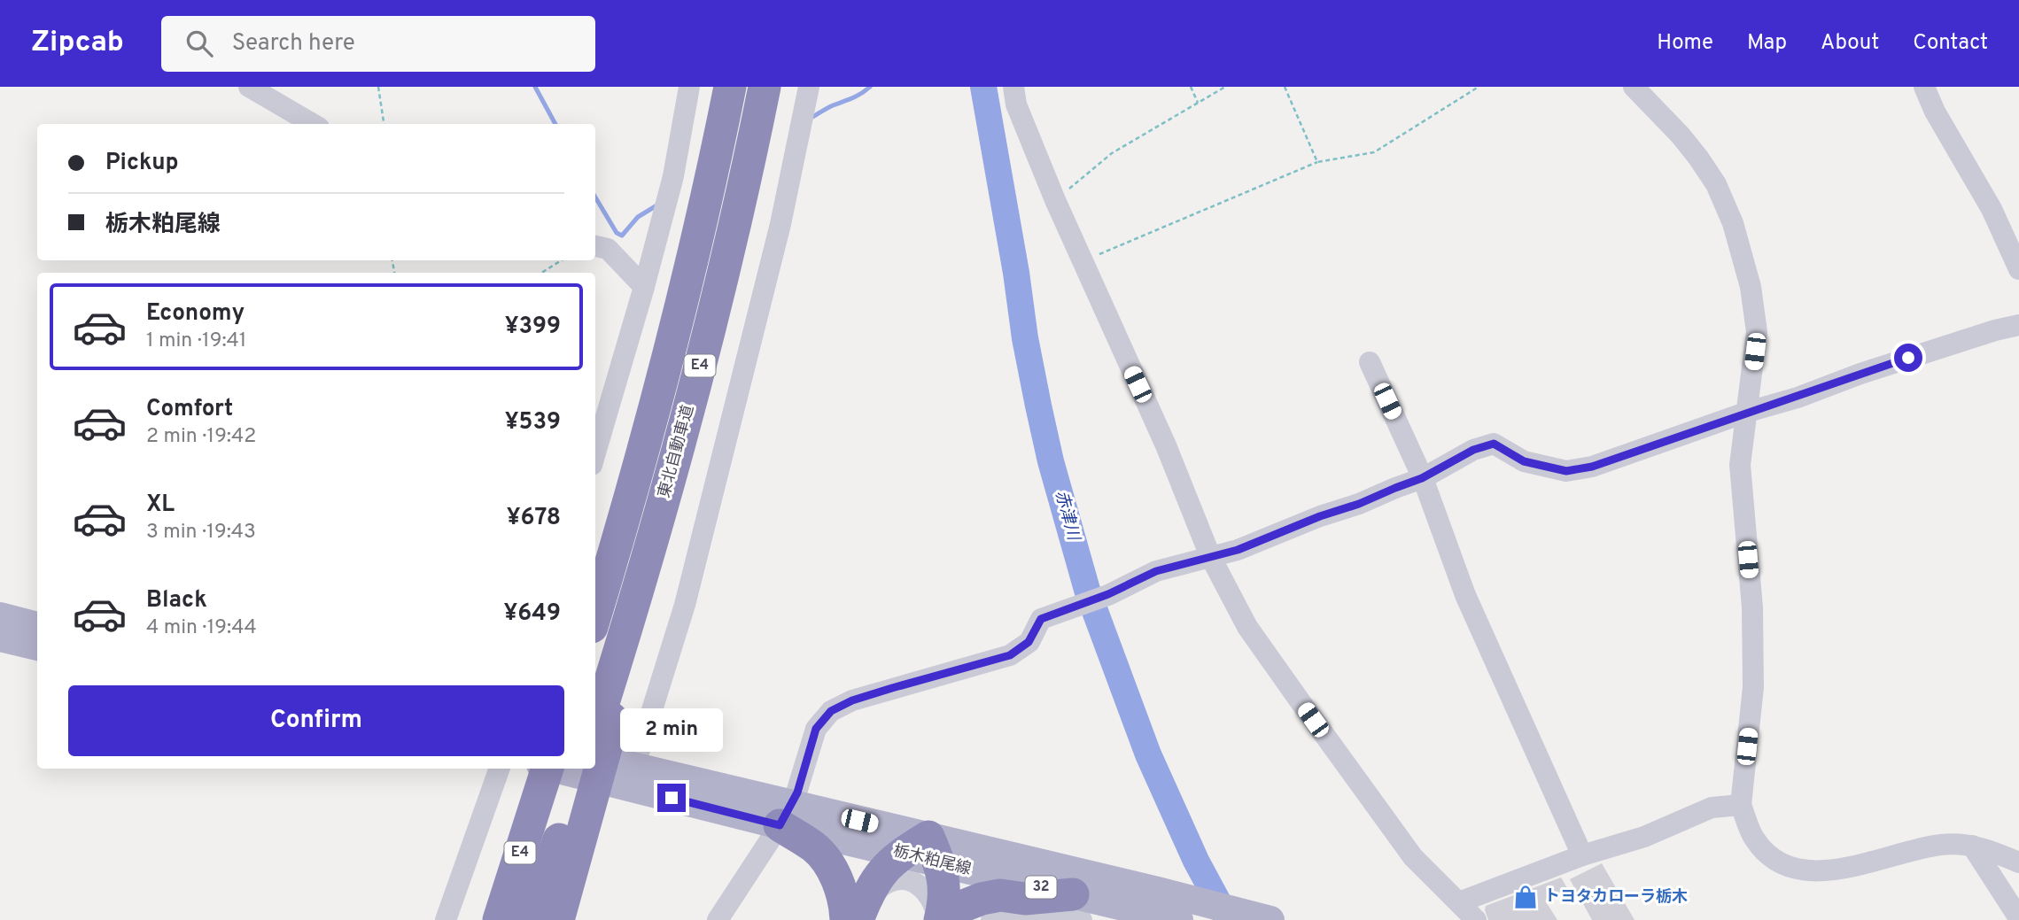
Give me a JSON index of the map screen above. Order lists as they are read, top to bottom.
{
  "streets": {
    "highway": ["E4", "東北自動車道"],
    "main road": ["栃木粕尾線", "32"]
  },
  "crossings": [
    ["E4", "東北自動車道"],
    ["E4", "栃木粕尾線"],
    ["東北自動車道", "栃木粕尾線"],
    ["栃木粕尾線", "32"]
  ],
  "water": ["赤津川"],
  "places": {
    "shop": ["トヨタカローラ栃木"]
  },
  "page": {
    "header": "Zipcab",
    "search": "Search here",
    "nav": [
      "Home",
      "Map",
      "About",
      "Contact"
    ],
    "banner": ["Pickup", "栃木粕尾線"],
    "list": [
      {
        "name": "Economy",
        "note": "1 min · 19:41",
        "value": "¥399"
      },
      {
        "name": "Comfort",
        "note": "2 min · 19:42",
        "value": "¥539"
      },
      {
        "name": "XL",
        "note": "3 min · 19:43",
        "value": "¥678"
      },
      {
        "name": "Black",
        "note": "4 min · 19:44",
        "value": "¥649"
      }
    ],
    "buttons": "Confirm",
    "bubble": "2 min"
  }
}
